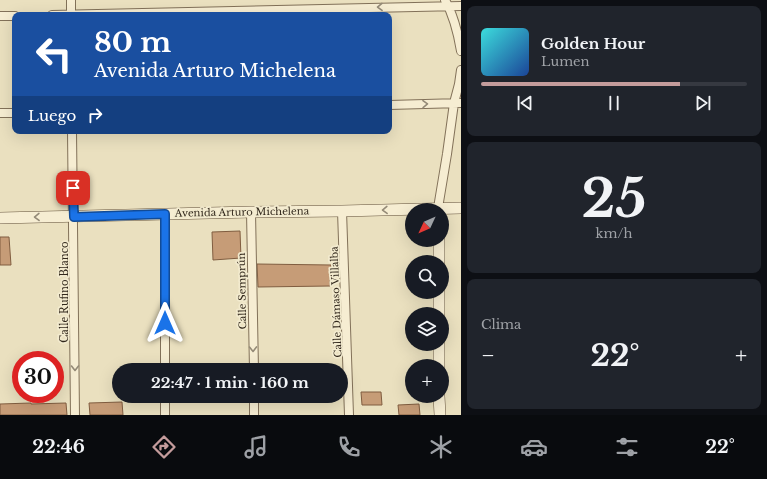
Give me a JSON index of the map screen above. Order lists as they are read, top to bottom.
{
  "streets": {
    "street": [
      "Avenida Arturo Michelena",
      "Calle Semprún",
      "Calle Rufino Blanco",
      "Calle Dámaso Villalba"
    ]
  },
  "crossings": [
    ["Avenida Arturo Michelena", "Calle Semprún"],
    ["Avenida Arturo Michelena", "Calle Rufino Blanco"],
    ["Avenida Arturo Michelena", "Calle Dámaso Villalba"]
  ],
  "one_way": ["Calle Semprún", "Calle Rufino Blanco"],
  "north": "bottom left",
  "page": {
    "turn": ["80 m", "Avenida Arturo Michelena"],
    "song": ["Golden Hour", "Lumen"],
    "then": "Luego",
    "tile": [
      ["25", "km/h"],
      "Clima"
    ],
    "map_buttons": "+",
    "heat": ["−", "22°", "+"],
    "limit": "30",
    "trip": "22:47 · 1 min · 160 m",
    "tabs": ["22:46", "22°"]
  }
}
